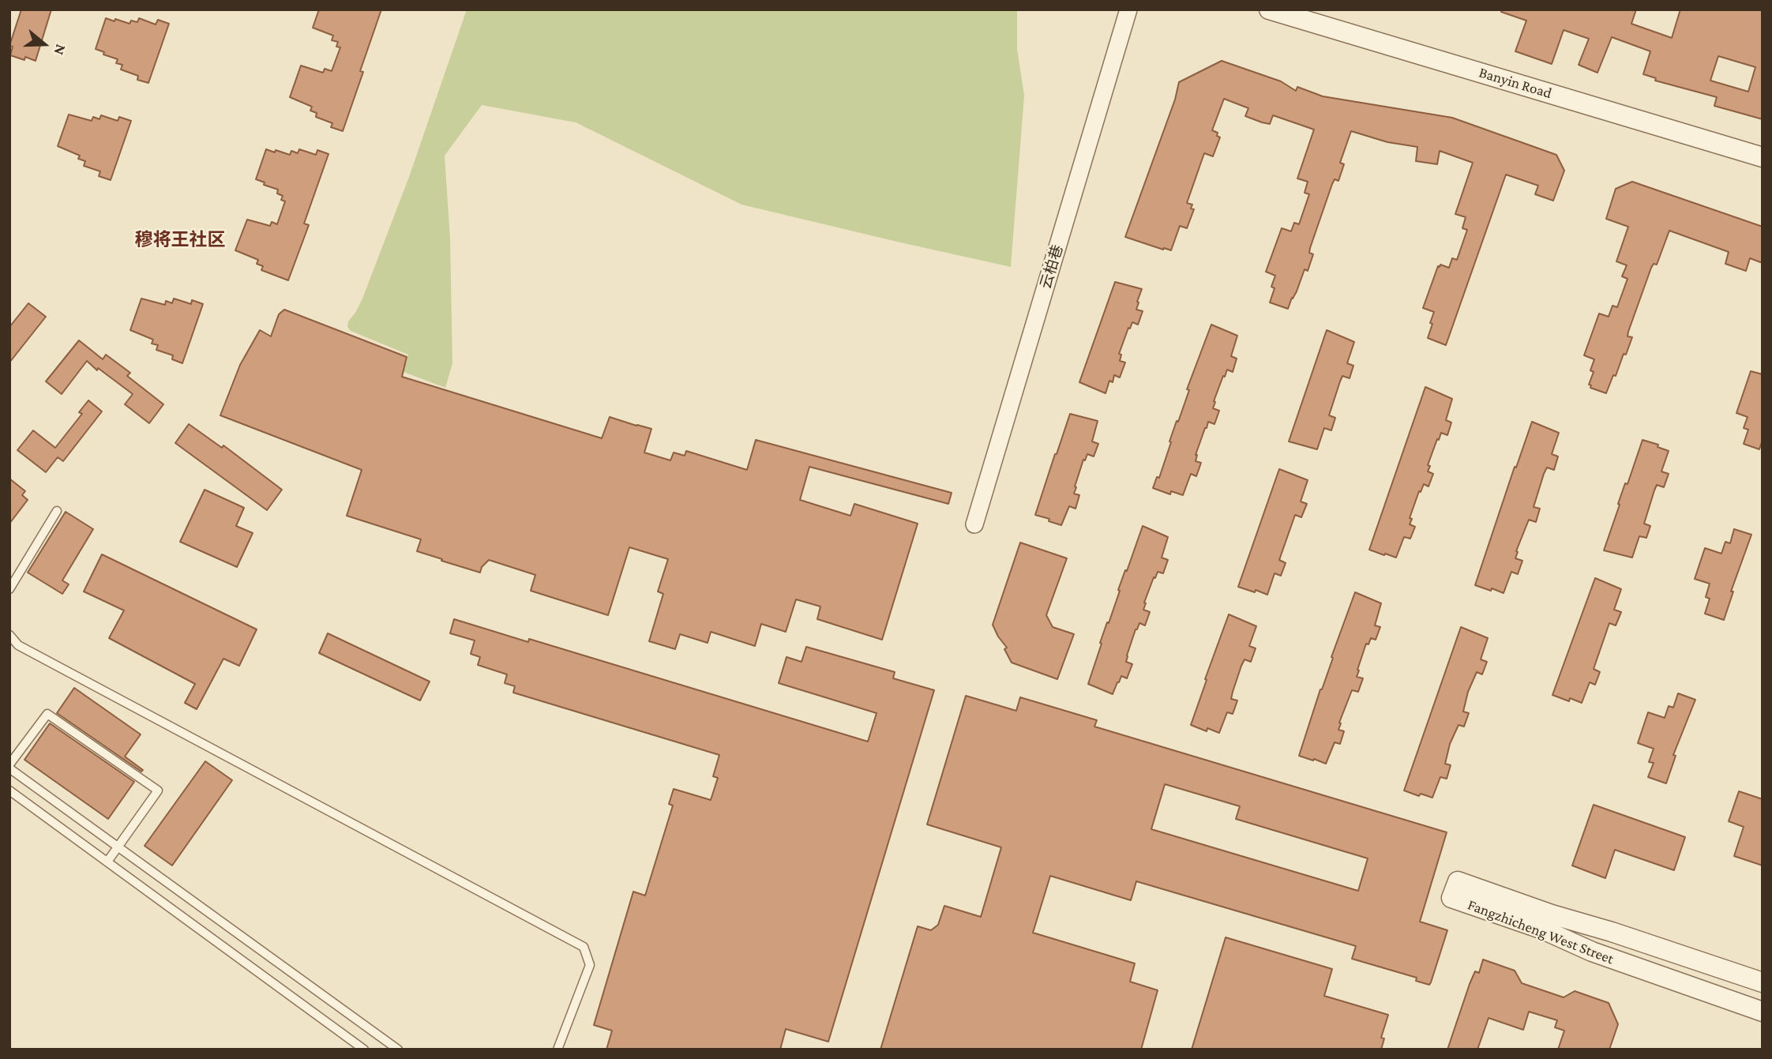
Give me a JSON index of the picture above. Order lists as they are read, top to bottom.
{
  "streets": {
    "street": ["Banyin Road", "云柏巷", "Fangzhicheng West Street"]
  },
  "districts": ["穆将王社区"],
  "north": "right"
}
